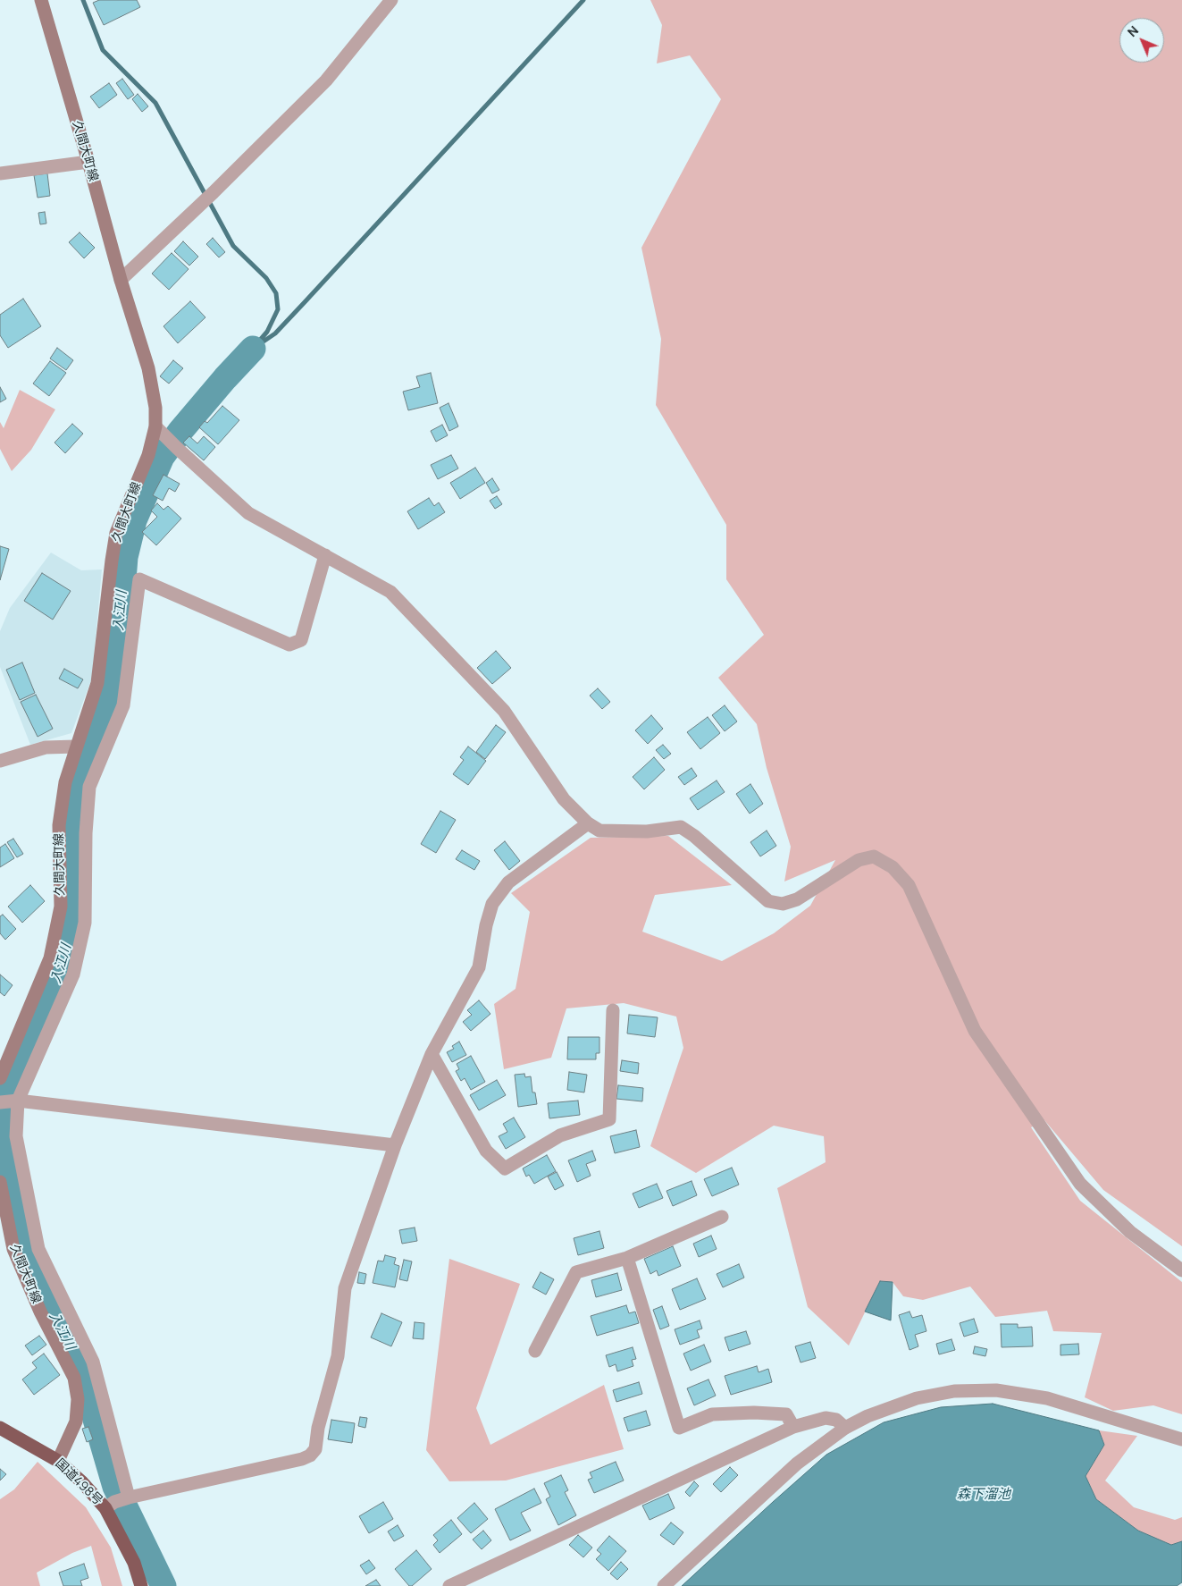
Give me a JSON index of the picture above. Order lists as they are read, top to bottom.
{
  "streets": {
    "highway": ["国道498号"],
    "main road": ["久間大町線"]
  },
  "crossings": [
    ["久間大町線", "国道498号"]
  ],
  "water": ["入江川", "森下溜池"],
  "north": "top left"
}
